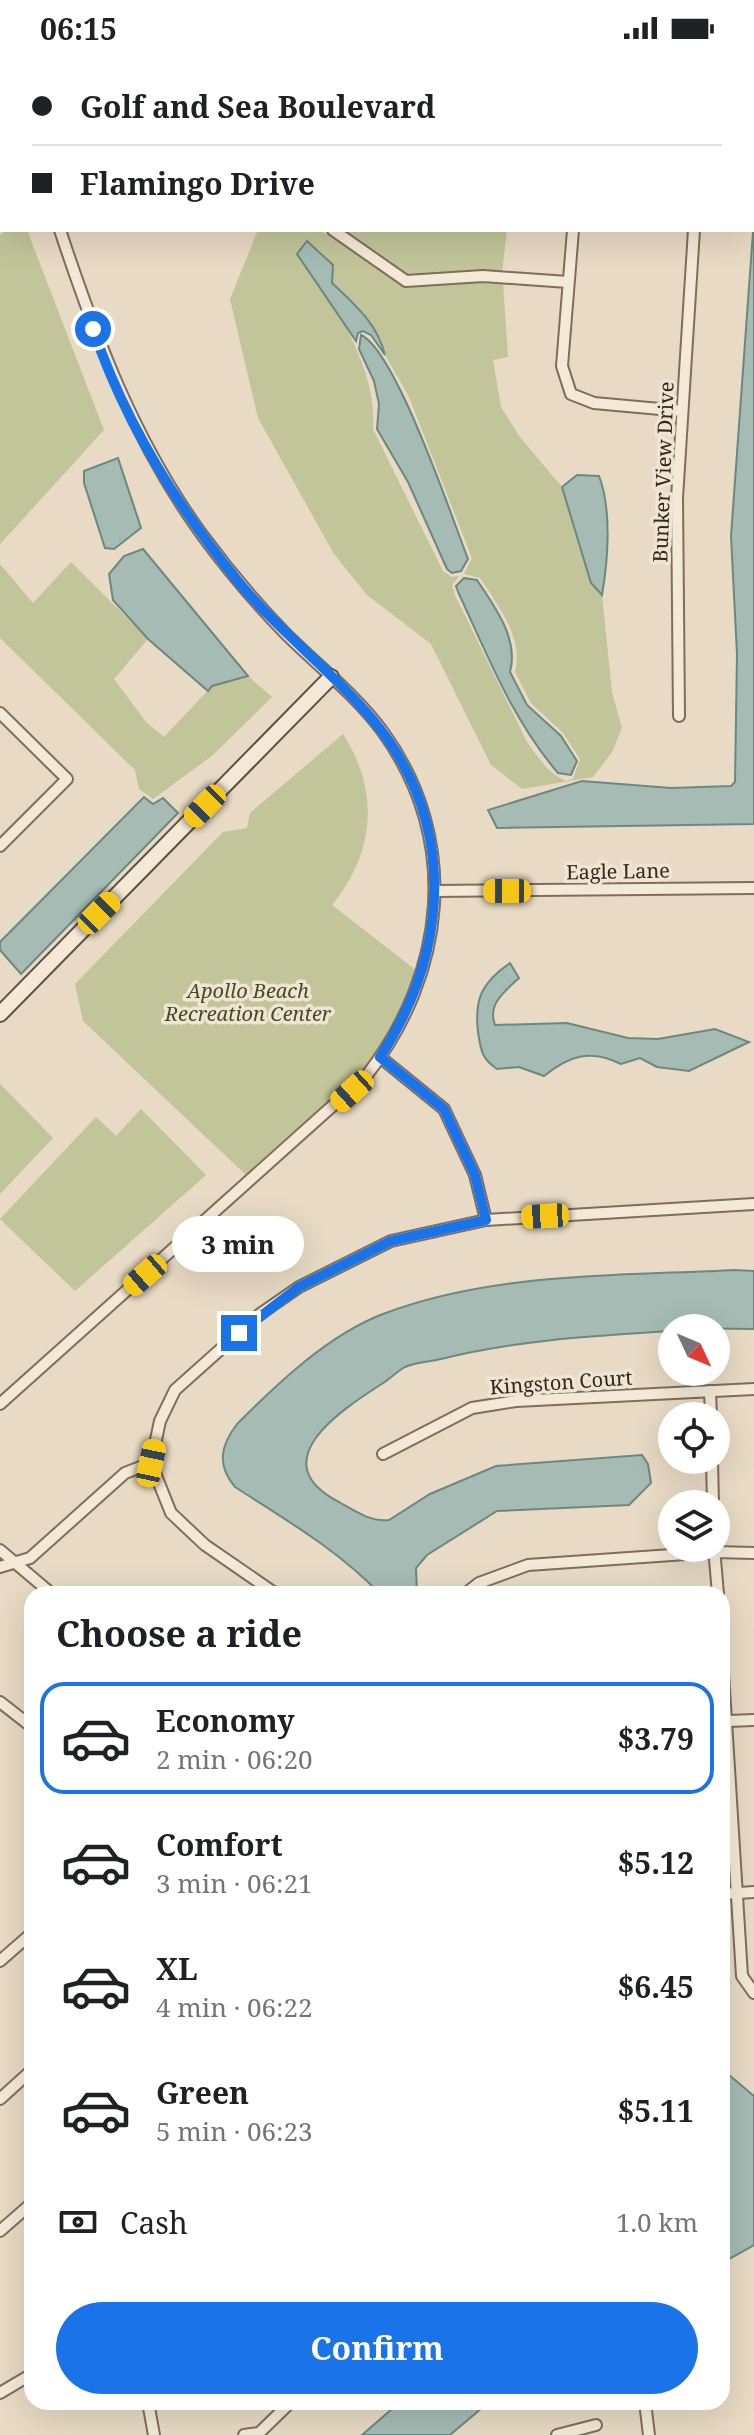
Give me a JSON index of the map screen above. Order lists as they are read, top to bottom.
{
  "streets": {
    "street": ["Bunker View Drive", "Eagle Lane", "Kingston Court"]
  },
  "parks": ["Apollo Beach Recreation Center"],
  "north": "bottom right",
  "page": {
    "status": "06:15",
    "banner": ["Golf and Sea Boulevard", "Flamingo Drive"],
    "bubble": "3 min",
    "heading": "Choose a ride",
    "list": [
      {
        "name": "Economy",
        "note": "2 min · 06:20",
        "value": "$3.79"
      },
      {
        "name": "Comfort",
        "note": "3 min · 06:21",
        "value": "$5.12"
      },
      {
        "name": "XL",
        "note": "4 min · 06:22",
        "value": "$6.45"
      },
      {
        "name": "Green",
        "note": "5 min · 06:23",
        "value": "$5.11"
      }
    ],
    "pay": ["Cash", "1.0 km"],
    "buttons": "Confirm"
  }
}
